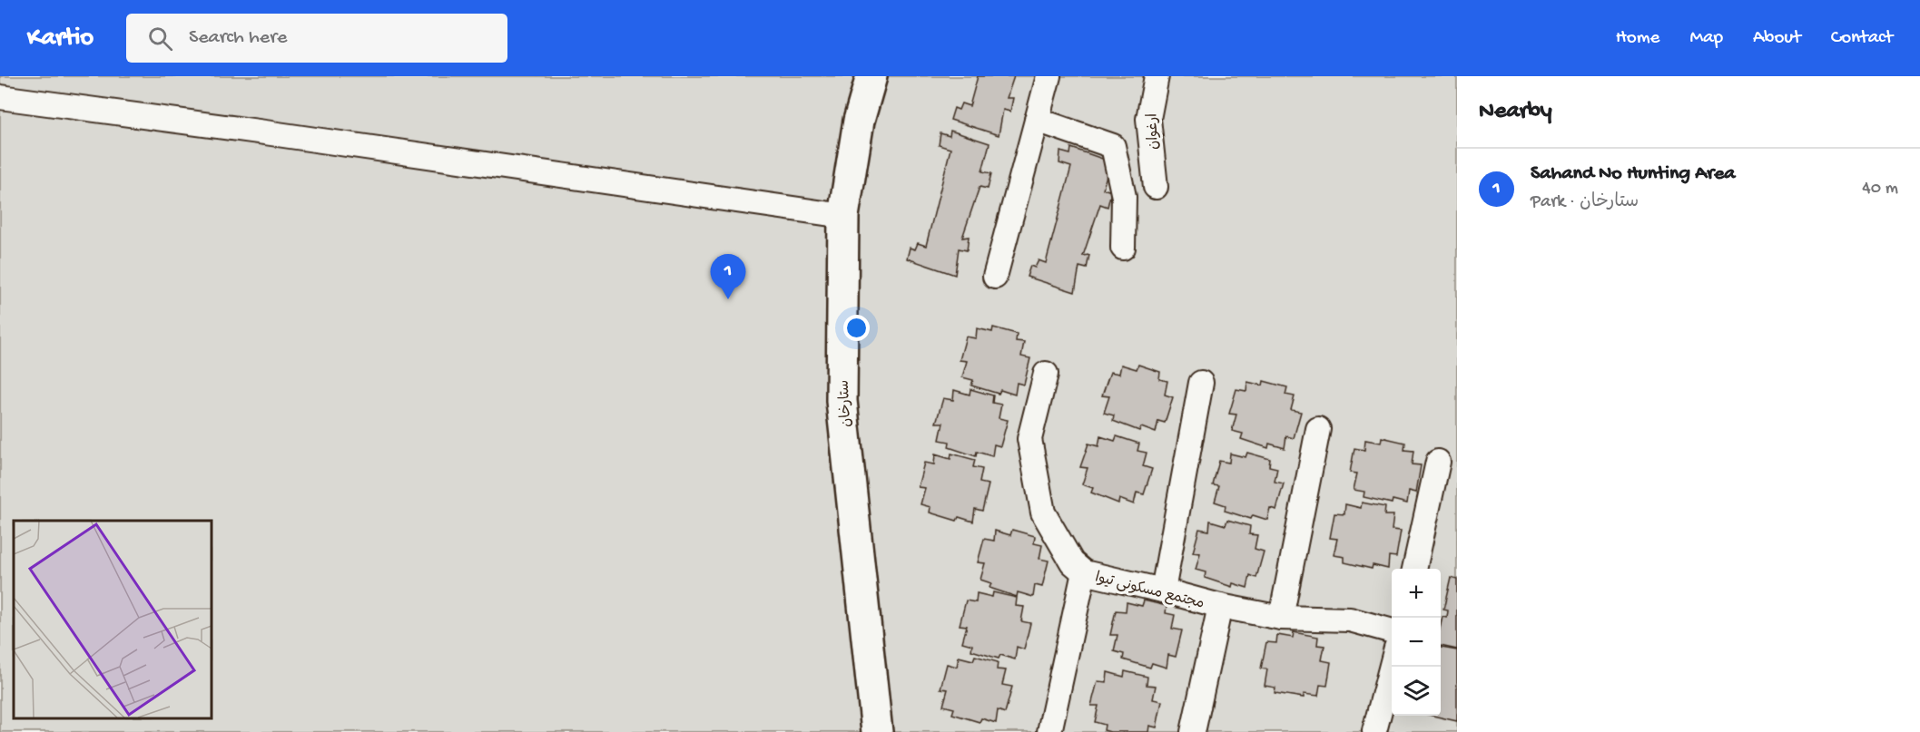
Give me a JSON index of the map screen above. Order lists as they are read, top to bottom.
{
  "streets": {
    "street": ["ارغوان", "ستارخان", "مجتمع مسکونی تیوا"]
  },
  "page": {
    "header": "Kartio",
    "search": "Search here",
    "nav": [
      "Home",
      "Map",
      "About",
      "Contact"
    ],
    "heading": "Nearby",
    "list": [
      {
        "mark": "1",
        "name": "Sahand No Hunting Area",
        "note": "Park · ستارخان",
        "value": "40 m"
      }
    ],
    "pins": "1",
    "map_buttons": ["+", "−"]
  }
}
